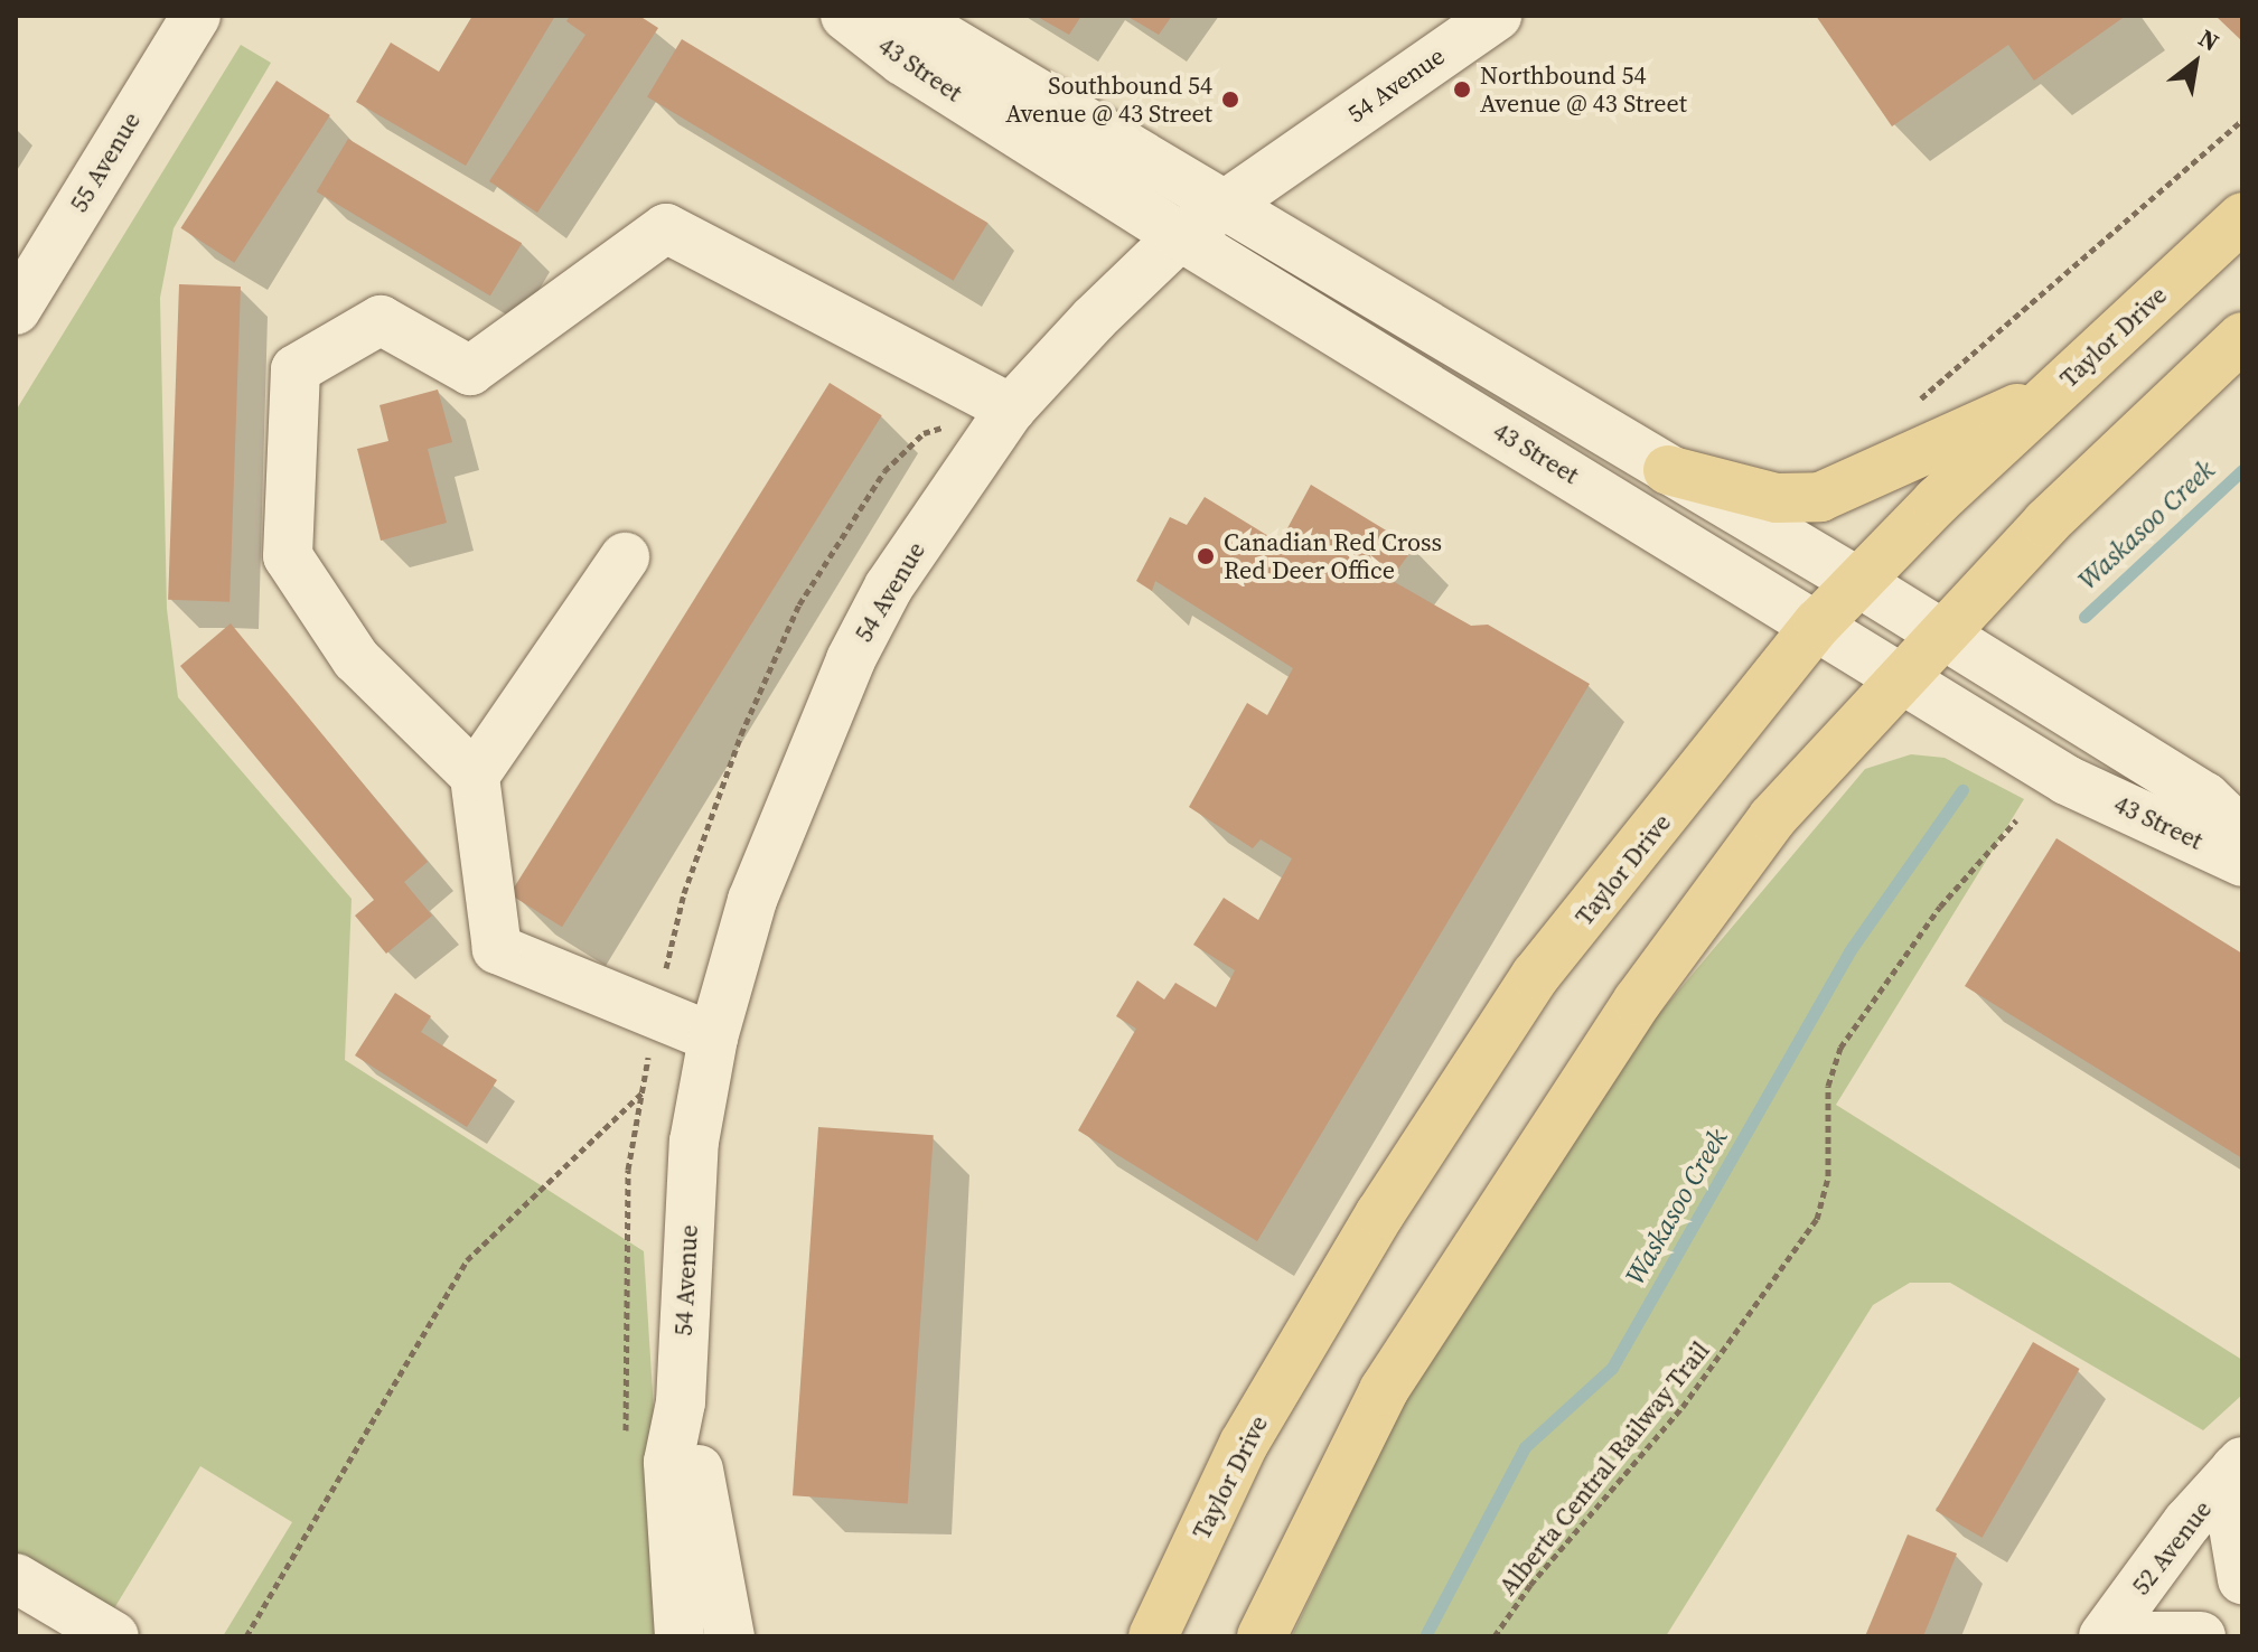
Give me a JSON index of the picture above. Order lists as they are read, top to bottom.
{
  "streets": {
    "main road": ["Taylor Drive"],
    "street": [
      "43 Street",
      "54 Avenue",
      "55 Avenue",
      "52 Avenue"
    ],
    "path": ["Alberta Central Railway Trail"]
  },
  "crossings": [
    ["43 Street", "54 Avenue"],
    ["43 Street", "Taylor Drive"]
  ],
  "water": ["Waskasoo Creek"],
  "places": ["Northbound 54 Avenue @ 43 Street", "Southbound 54 Avenue @ 43 Street", "Canadian Red Cross Red Deer Office"],
  "north": "top right"
}
